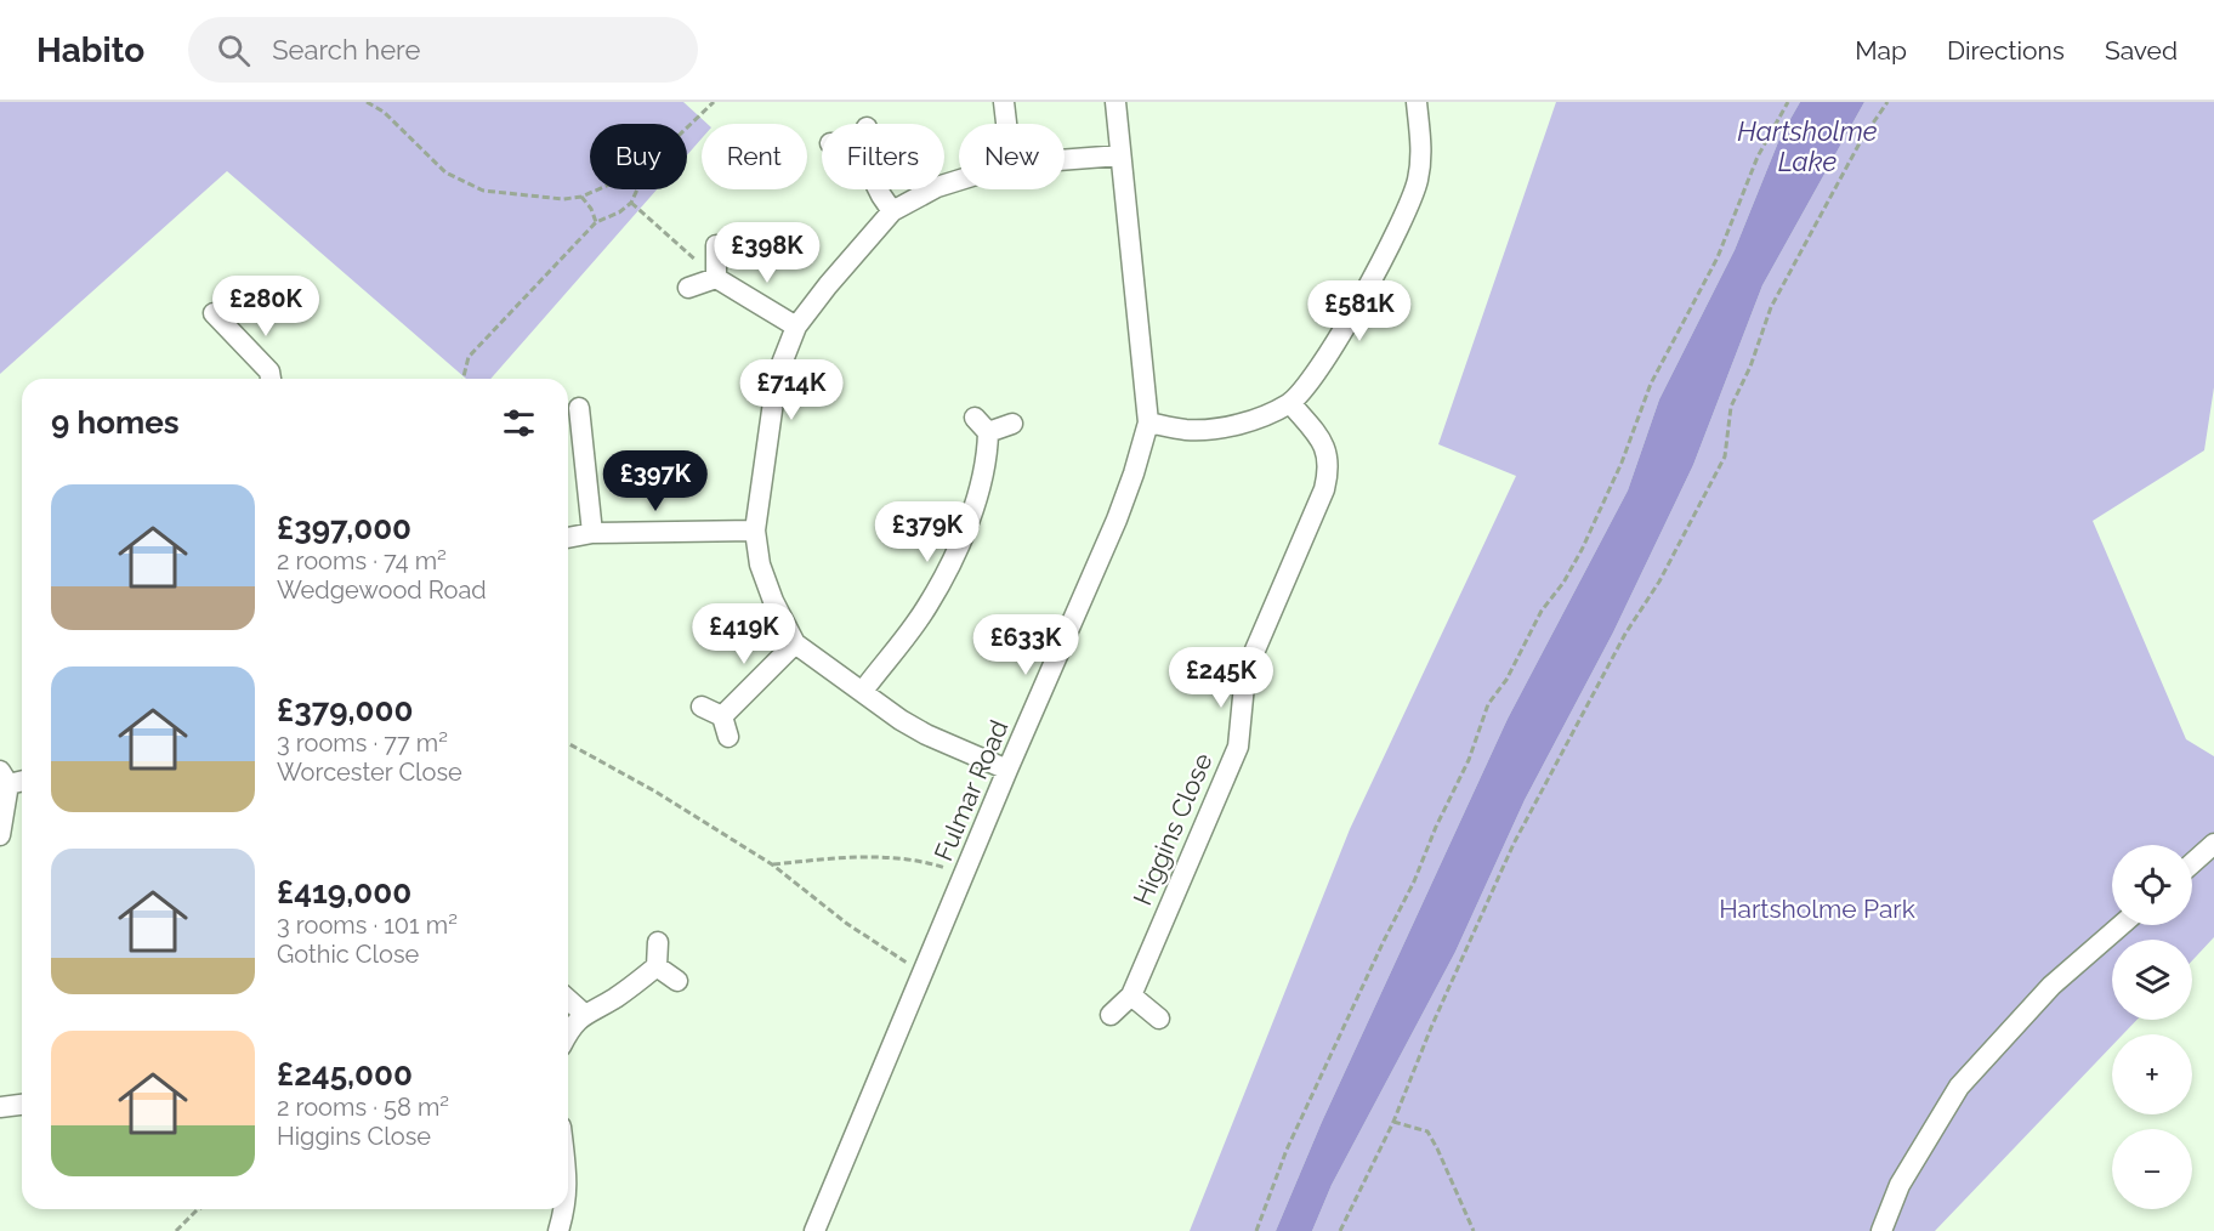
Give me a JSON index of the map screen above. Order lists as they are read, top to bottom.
{
  "streets": {
    "street": ["Fulmar Road", "Higgins Close"]
  },
  "water": ["Hartsholme Lake"],
  "parks": ["Hartsholme Park"],
  "page": {
    "header": "Habito",
    "search": "Search here",
    "nav": ["Map", "Directions", "Saved"],
    "chip": [
      "Buy",
      "Rent",
      "Filters",
      "New"
    ],
    "price": [
      "£398K",
      "£280K",
      "£581K",
      "£714K",
      "£397K",
      "£379K",
      "£419K",
      "£633K",
      "£245K"
    ],
    "heading": "9 homes",
    "list": [
      {
        "name": "£397,000",
        "note": "2 rooms · 74 m² · Wedgewood Road"
      },
      {
        "name": "£379,000",
        "note": "3 rooms · 77 m² · Worcester Close"
      },
      {
        "name": "£419,000",
        "note": "3 rooms · 101 m² · Gothic Close"
      },
      {
        "name": "£245,000",
        "note": "2 rooms · 58 m² · Higgins Close"
      }
    ],
    "map_buttons": ["+", "−"]
  }
}
